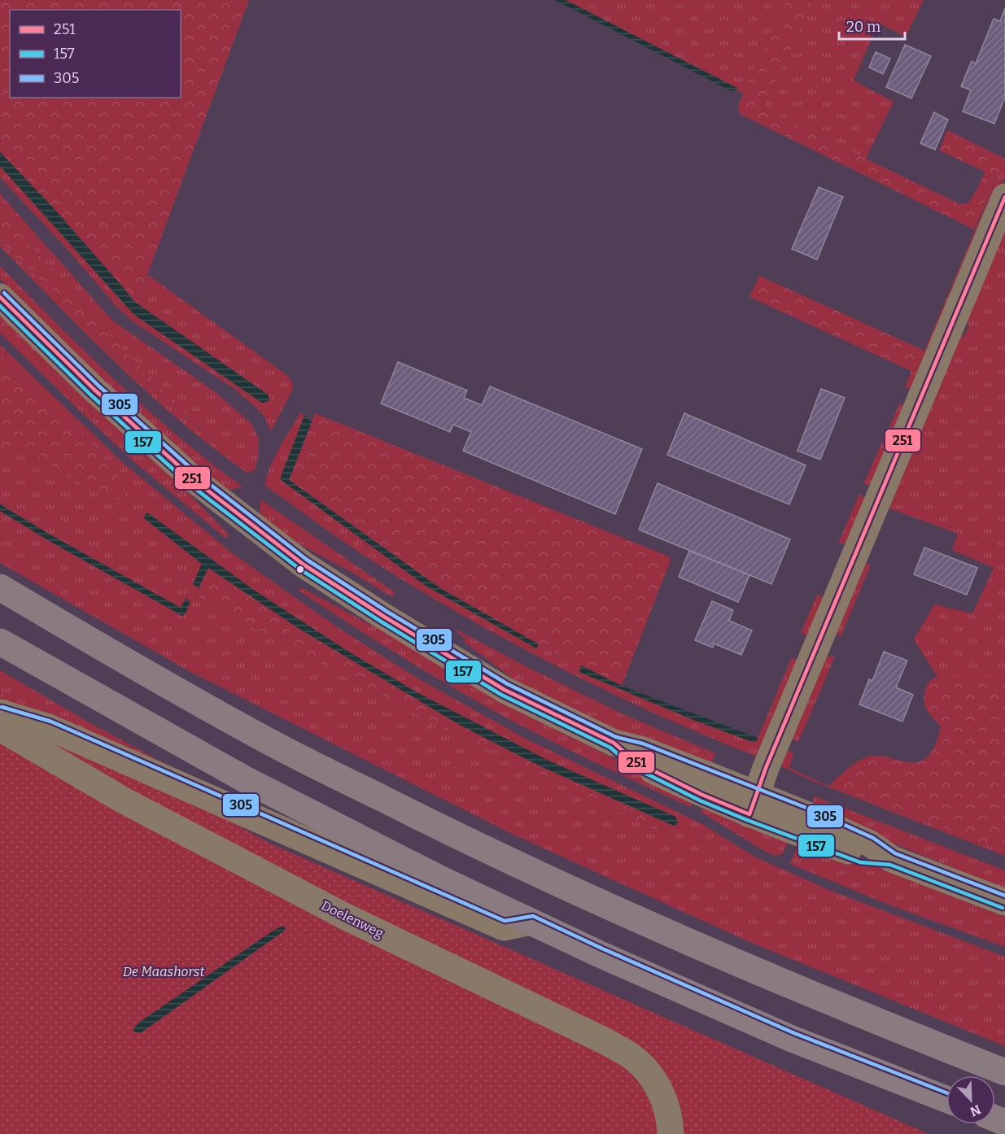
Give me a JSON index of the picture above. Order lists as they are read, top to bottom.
{
  "streets": {
    "street": ["Doelenweg"]
  },
  "parks": ["De Maashorst"],
  "lines": ["transit line 251", "transit line 305", "transit line 157"],
  "legend": ["251", "157", "305"],
  "scale_bar": "20 m",
  "north": "bottom right"
}
